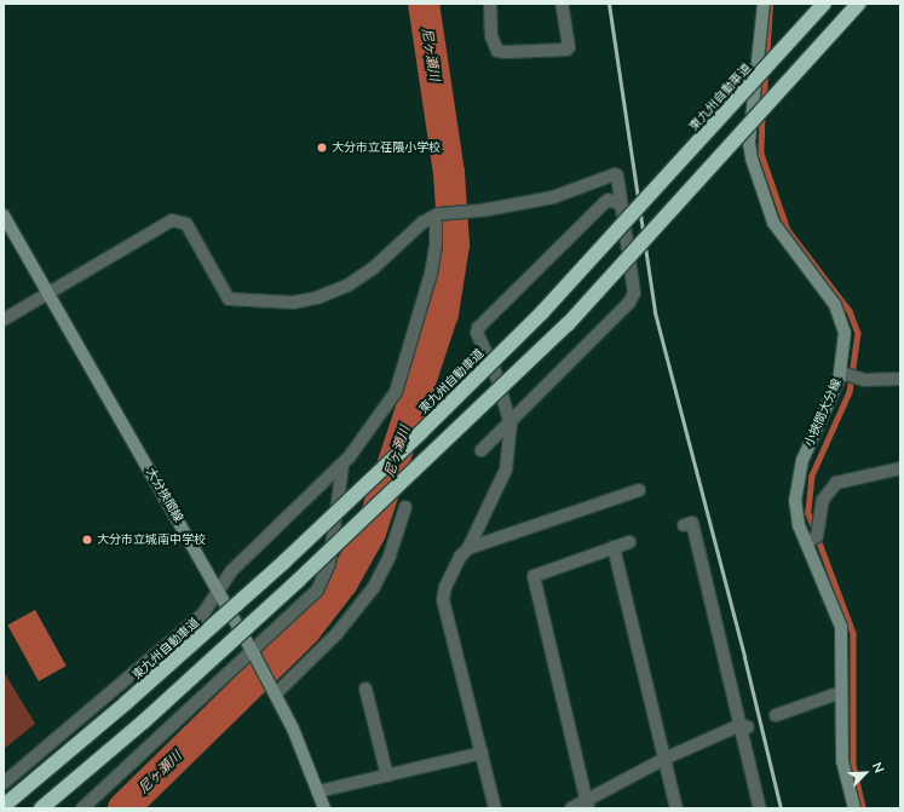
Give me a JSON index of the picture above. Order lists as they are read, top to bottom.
{
  "streets": {
    "highway": ["東九州自動車道"],
    "main road": ["小挾間大分線", "大分挾間線"]
  },
  "water": ["尼ヶ瀬川"],
  "places": ["大分市立荏隈小学校", "大分市立城南中学校"],
  "north": "top right"
}
